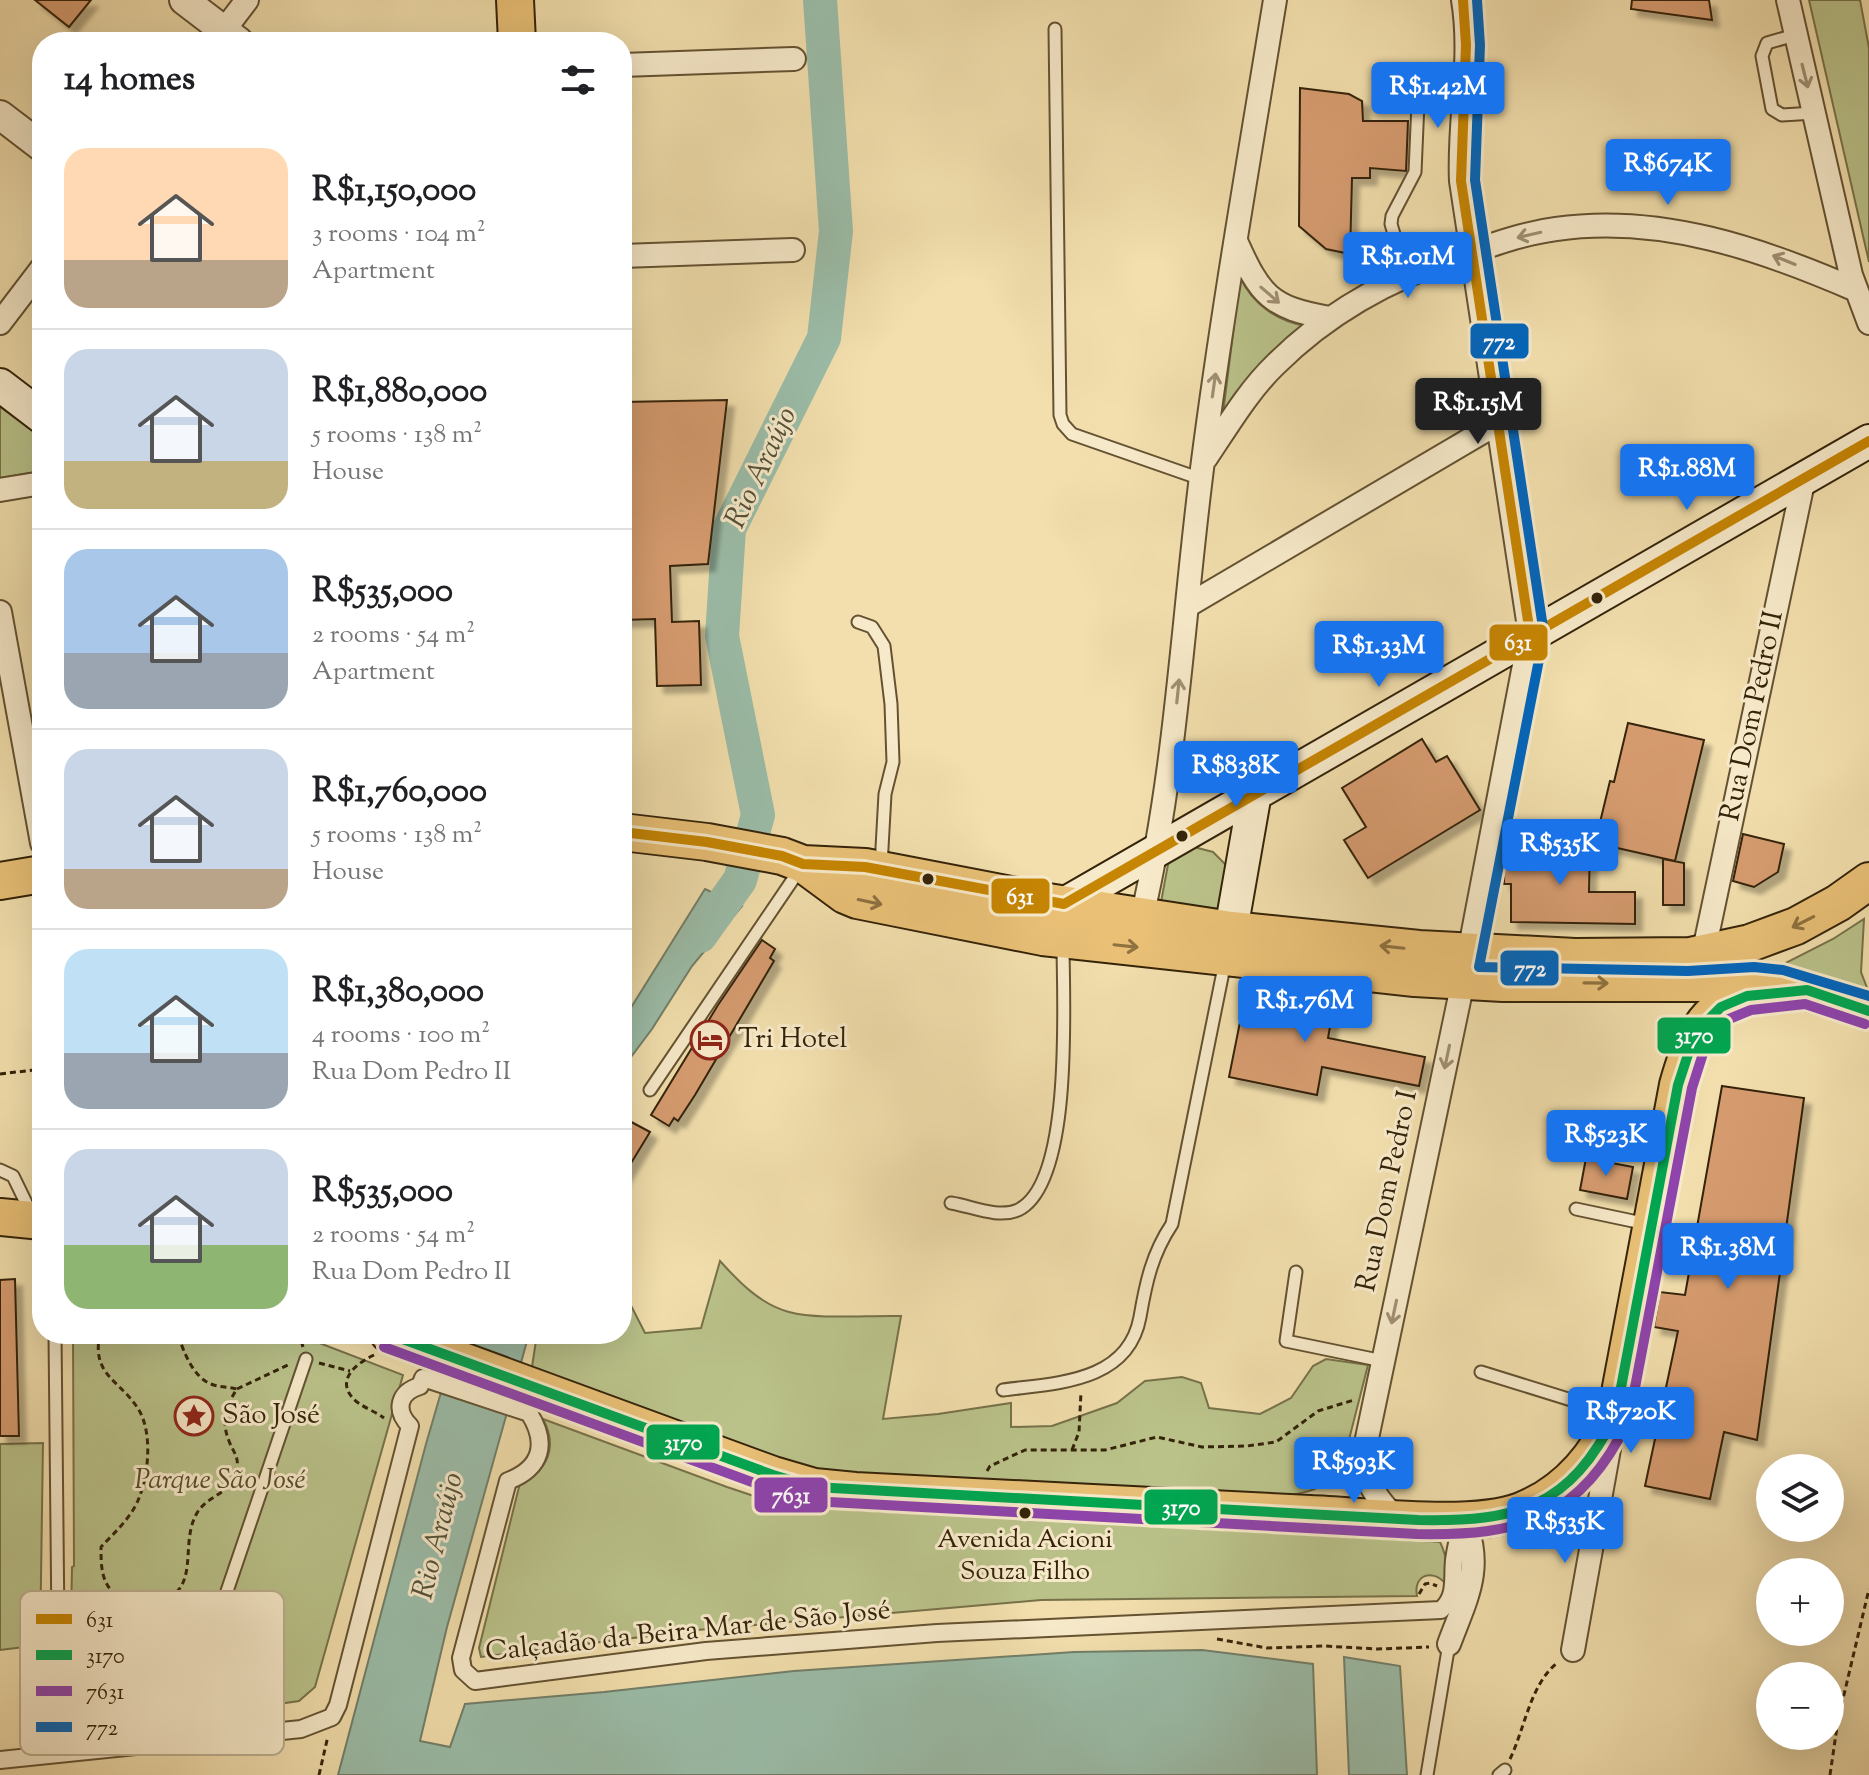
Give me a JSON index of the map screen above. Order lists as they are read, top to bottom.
{
  "streets": {
    "street": ["Rua Dom Pedro II", "Rua Dom Pedro I", "Calçadão da Beira Mar de São José"]
  },
  "water": ["Rio Araújo"],
  "parks": ["Parque São José"],
  "places": {
    "hotel": ["Tri Hotel"],
    "place": ["São José"],
    "other": ["Avenida Acioni Souza Filho"]
  },
  "lines": [
    "transit line 631",
    "transit line 772",
    "transit line 3170",
    "transit line 7631"
  ],
  "legend": [
    "631",
    "3170",
    "7631",
    "772"
  ],
  "page": {
    "heading": "14 homes",
    "price": [
      "R$1.42M",
      "R$674K",
      "R$1.01M",
      "R$1.15M",
      "R$1.88M",
      "R$1.33M",
      "R$838K",
      "R$535K",
      "R$1.76M",
      "R$523K",
      "R$1.38M",
      "R$720K",
      "R$593K",
      "R$535K"
    ],
    "list": [
      {
        "name": "R$1,150,000",
        "note": "3 rooms · 104 m² · Apartment"
      },
      {
        "name": "R$1,880,000",
        "note": "5 rooms · 138 m² · House"
      },
      {
        "name": "R$535,000",
        "note": "2 rooms · 54 m² · Apartment"
      },
      {
        "name": "R$1,760,000",
        "note": "5 rooms · 138 m² · House"
      },
      {
        "name": "R$1,380,000",
        "note": "4 rooms · 100 m² · Rua Dom Pedro II"
      },
      {
        "name": "R$535,000",
        "note": "2 rooms · 54 m² · Rua Dom Pedro II"
      }
    ],
    "map_buttons": ["+", "−"]
  }
}
